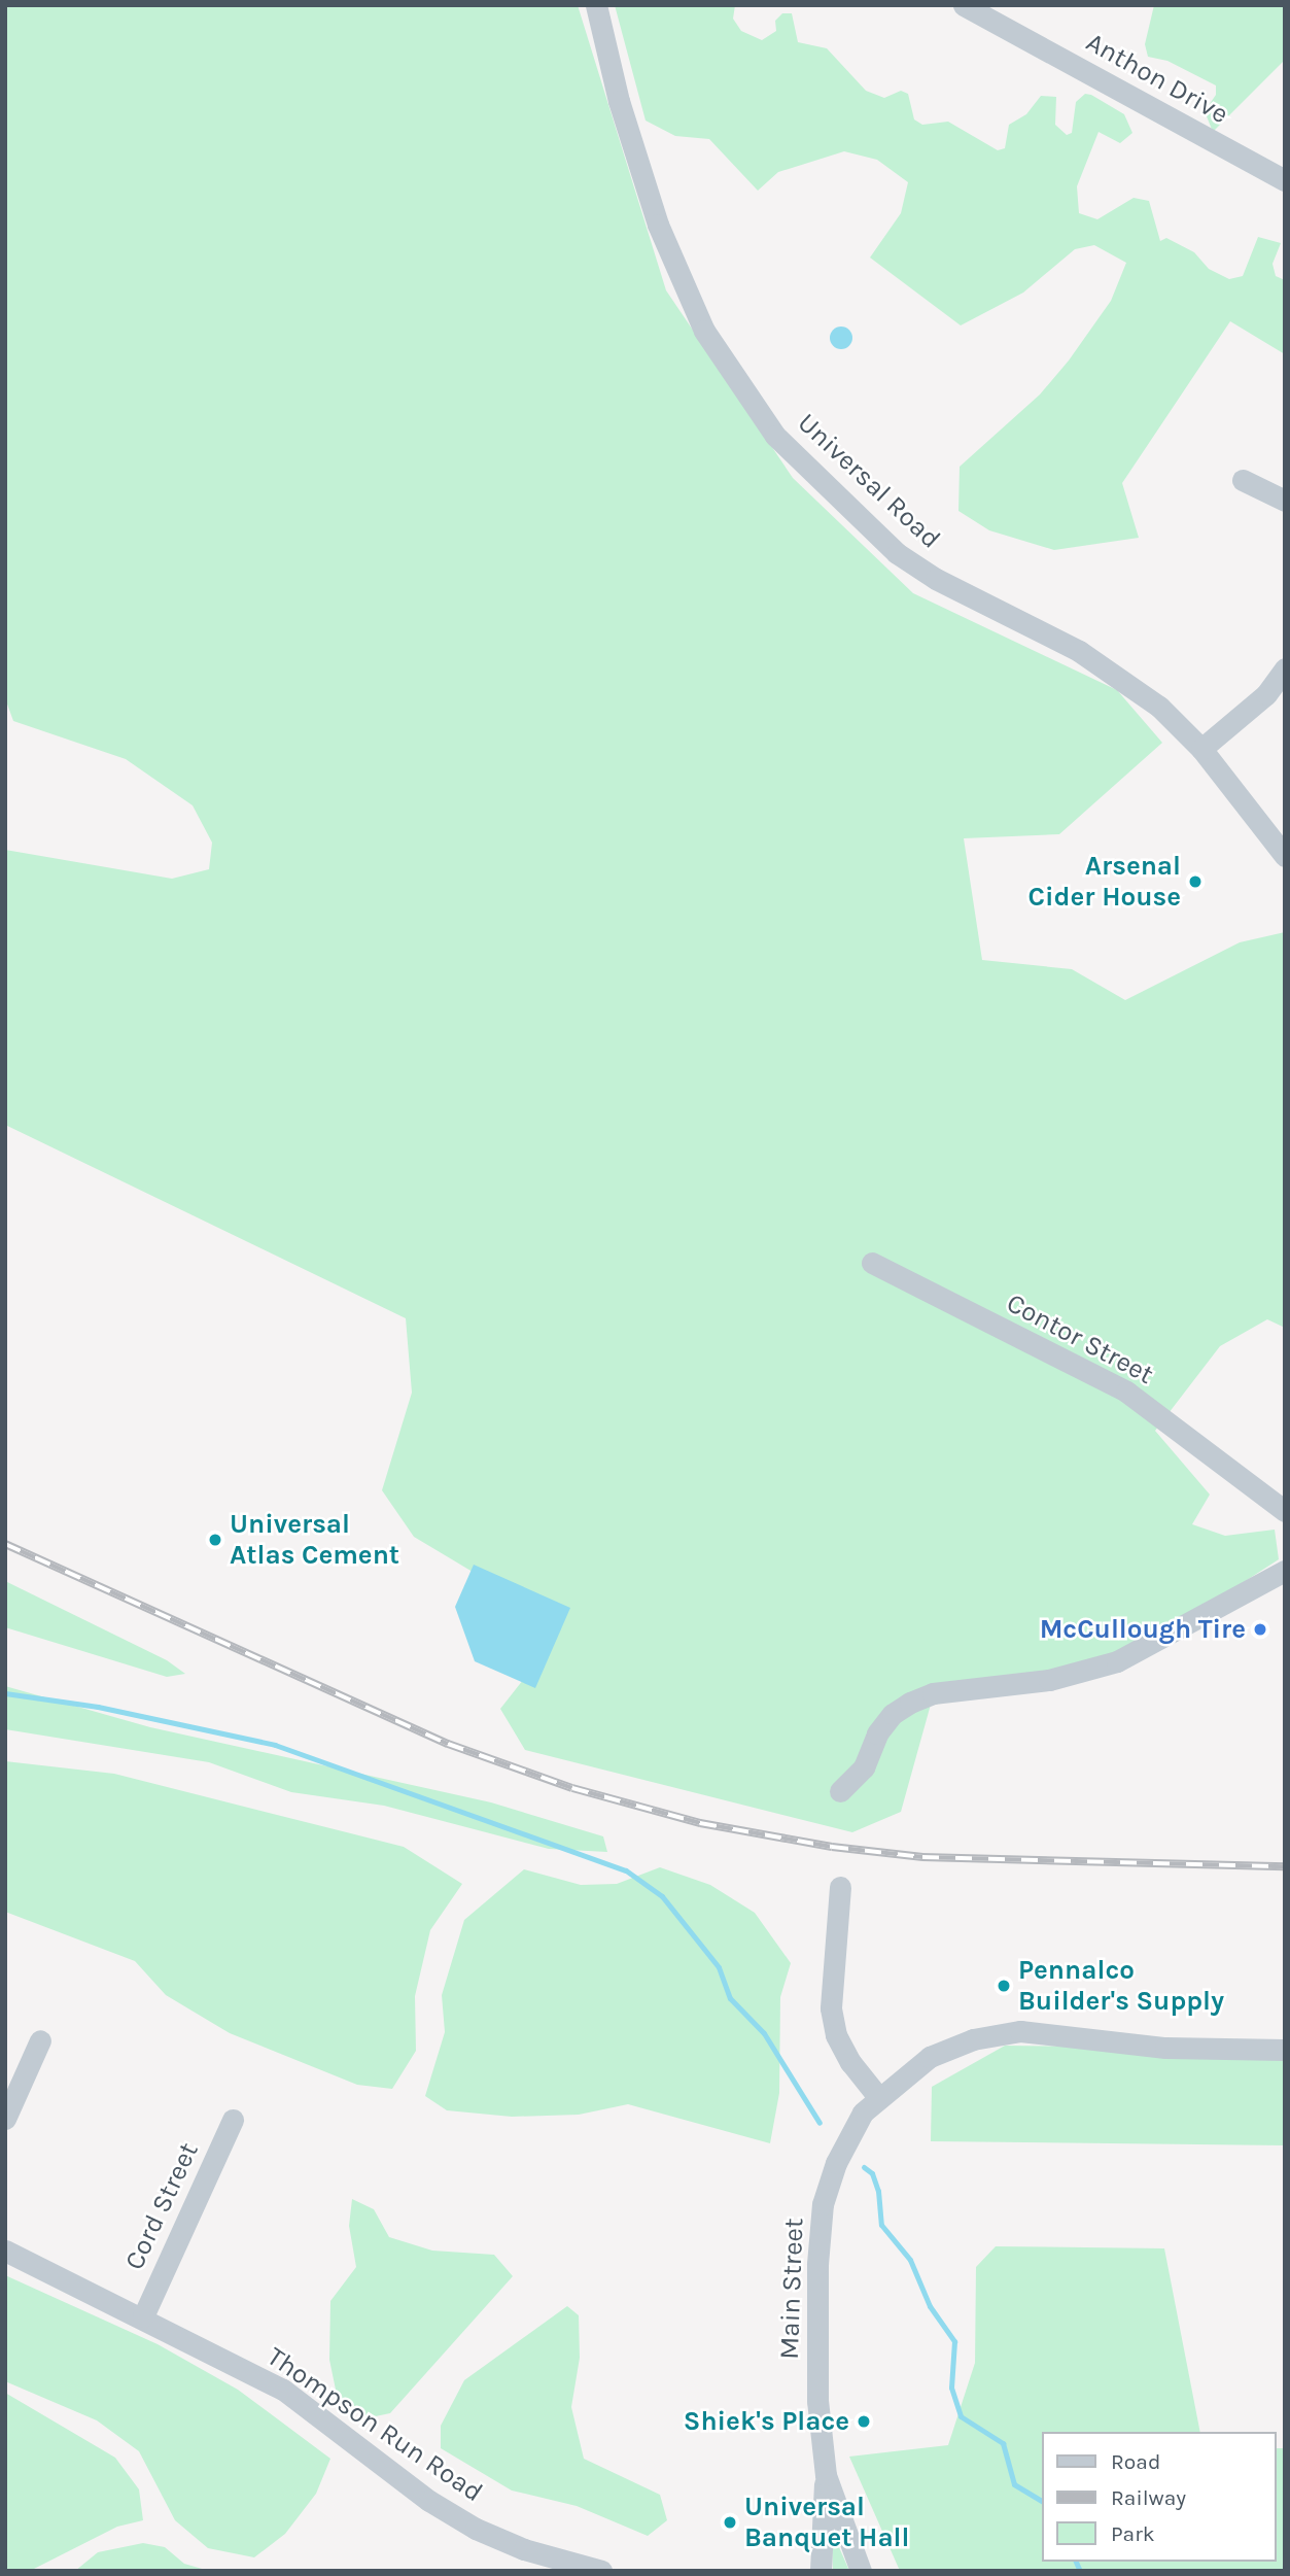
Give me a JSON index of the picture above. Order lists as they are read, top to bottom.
{
  "streets": {
    "street": [
      "Anthon Drive",
      "Universal Road",
      "Contor Street",
      "Cord Street",
      "Main Street",
      "Thompson Run Road"
    ]
  },
  "crossings": [
    ["Cord Street", "Thompson Run Road"]
  ],
  "places": [
    "Arsenal Cider House",
    "Universal Atlas Cement",
    "McCullough Tire",
    "Pennalco Builder's Supply",
    "Shiek's Place",
    "Universal Banquet Hall"
  ],
  "legend": ["Road", "Railway", "Park"]
}
